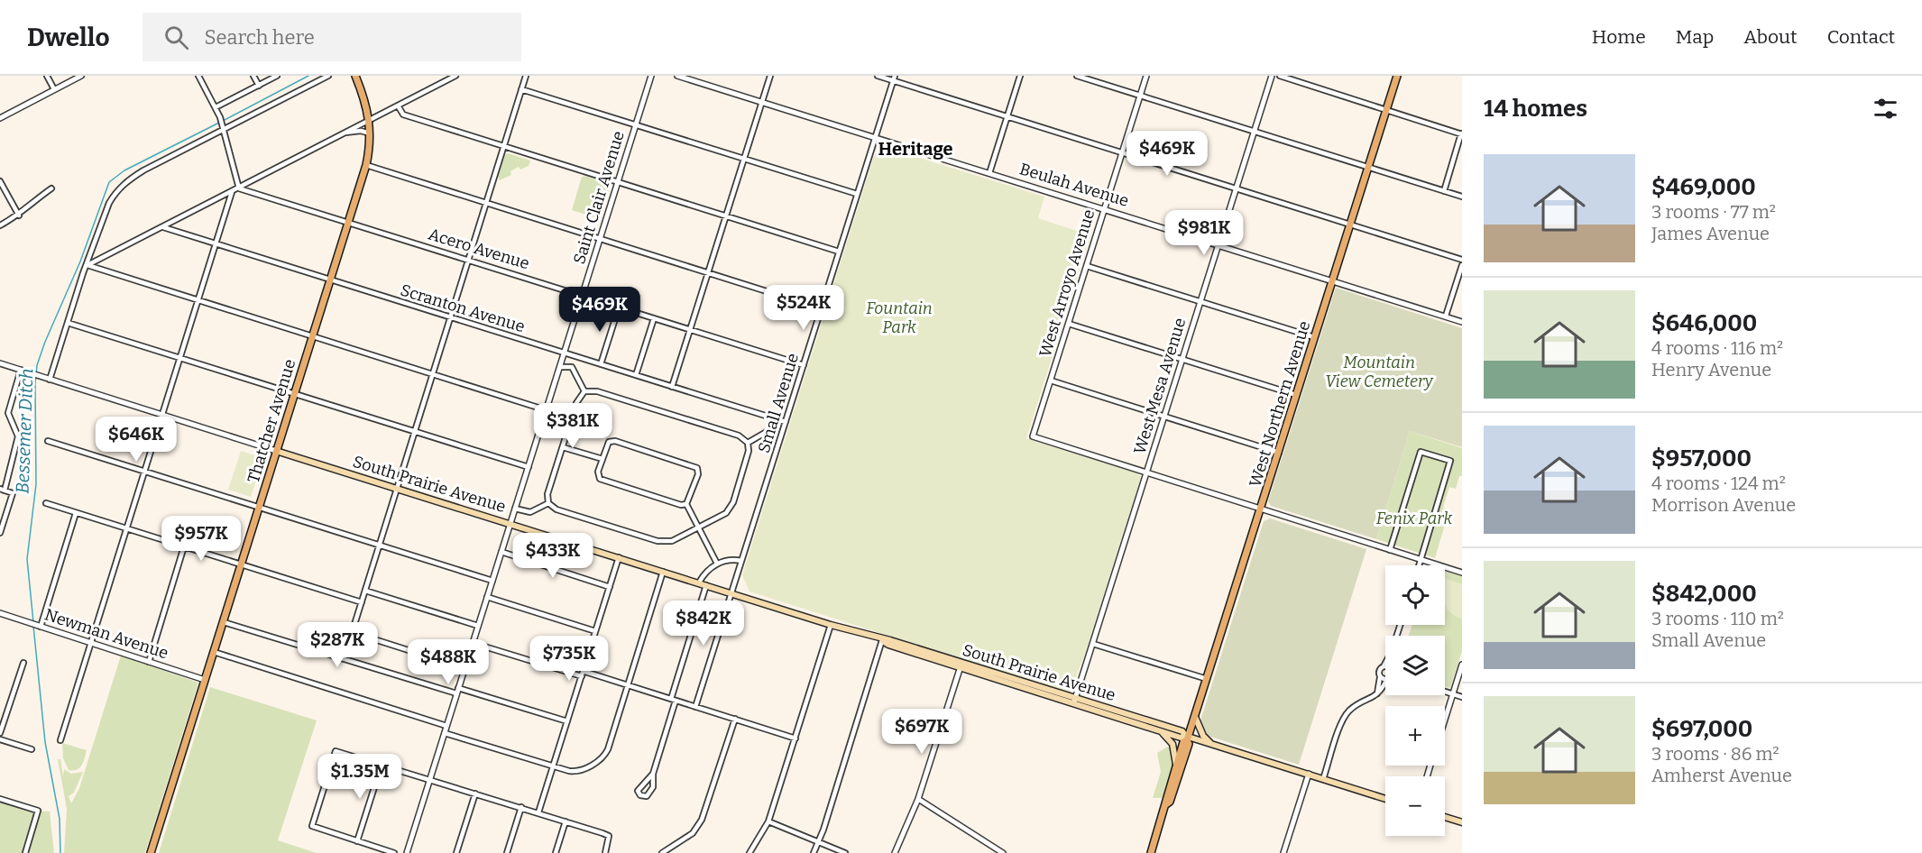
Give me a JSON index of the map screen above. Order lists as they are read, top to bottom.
{
  "streets": {
    "main road": ["West Northern Avenue", "Thatcher Avenue", "South Prairie Avenue"],
    "street": [
      "Beulah Avenue",
      "Saint Clair Avenue",
      "Acero Avenue",
      "West Arroyo Avenue",
      "Scranton Avenue",
      "West Mesa Avenue",
      "Small Avenue",
      "Newman Avenue"
    ]
  },
  "crossings": [
    ["Beulah Avenue", "West Arroyo Avenue"],
    ["Beulah Avenue", "West Mesa Avenue"],
    ["Beulah Avenue", "Small Avenue"],
    ["Beulah Avenue", "West Northern Avenue"],
    ["Saint Clair Avenue", "Acero Avenue"],
    ["Saint Clair Avenue", "Scranton Avenue"],
    ["Saint Clair Avenue", "South Prairie Avenue"],
    ["Acero Avenue", "Small Avenue"],
    ["Acero Avenue", "Thatcher Avenue"],
    ["West Arroyo Avenue", "West Mesa Avenue"],
    ["Scranton Avenue", "Small Avenue"],
    ["Scranton Avenue", "Thatcher Avenue"],
    ["West Mesa Avenue", "South Prairie Avenue"],
    ["Small Avenue", "South Prairie Avenue"],
    ["West Northern Avenue", "South Prairie Avenue"],
    ["Thatcher Avenue", "South Prairie Avenue"],
    ["Thatcher Avenue", "Newman Avenue"]
  ],
  "districts": ["Heritage"],
  "water": ["Bessemer Ditch"],
  "parks": ["Fountain Park", "Mountain View Cemetery", "Fenix Park"],
  "page": {
    "header": "Dwello",
    "search": "Search here",
    "nav": [
      "Home",
      "Map",
      "About",
      "Contact"
    ],
    "heading": "14 homes",
    "price": [
      "$469K",
      "$981K",
      "$524K",
      "$469K",
      "$381K",
      "$646K",
      "$957K",
      "$433K",
      "$842K",
      "$287K",
      "$735K",
      "$488K",
      "$697K",
      "$1.35M"
    ],
    "list": [
      {
        "name": "$469,000",
        "note": "3 rooms · 77 m² · James Avenue"
      },
      {
        "name": "$646,000",
        "note": "4 rooms · 116 m² · Henry Avenue"
      },
      {
        "name": "$957,000",
        "note": "4 rooms · 124 m² · Morrison Avenue"
      },
      {
        "name": "$842,000",
        "note": "3 rooms · 110 m² · Small Avenue"
      },
      {
        "name": "$697,000",
        "note": "3 rooms · 86 m² · Amherst Avenue"
      }
    ],
    "map_buttons": ["+", "−"]
  }
}
